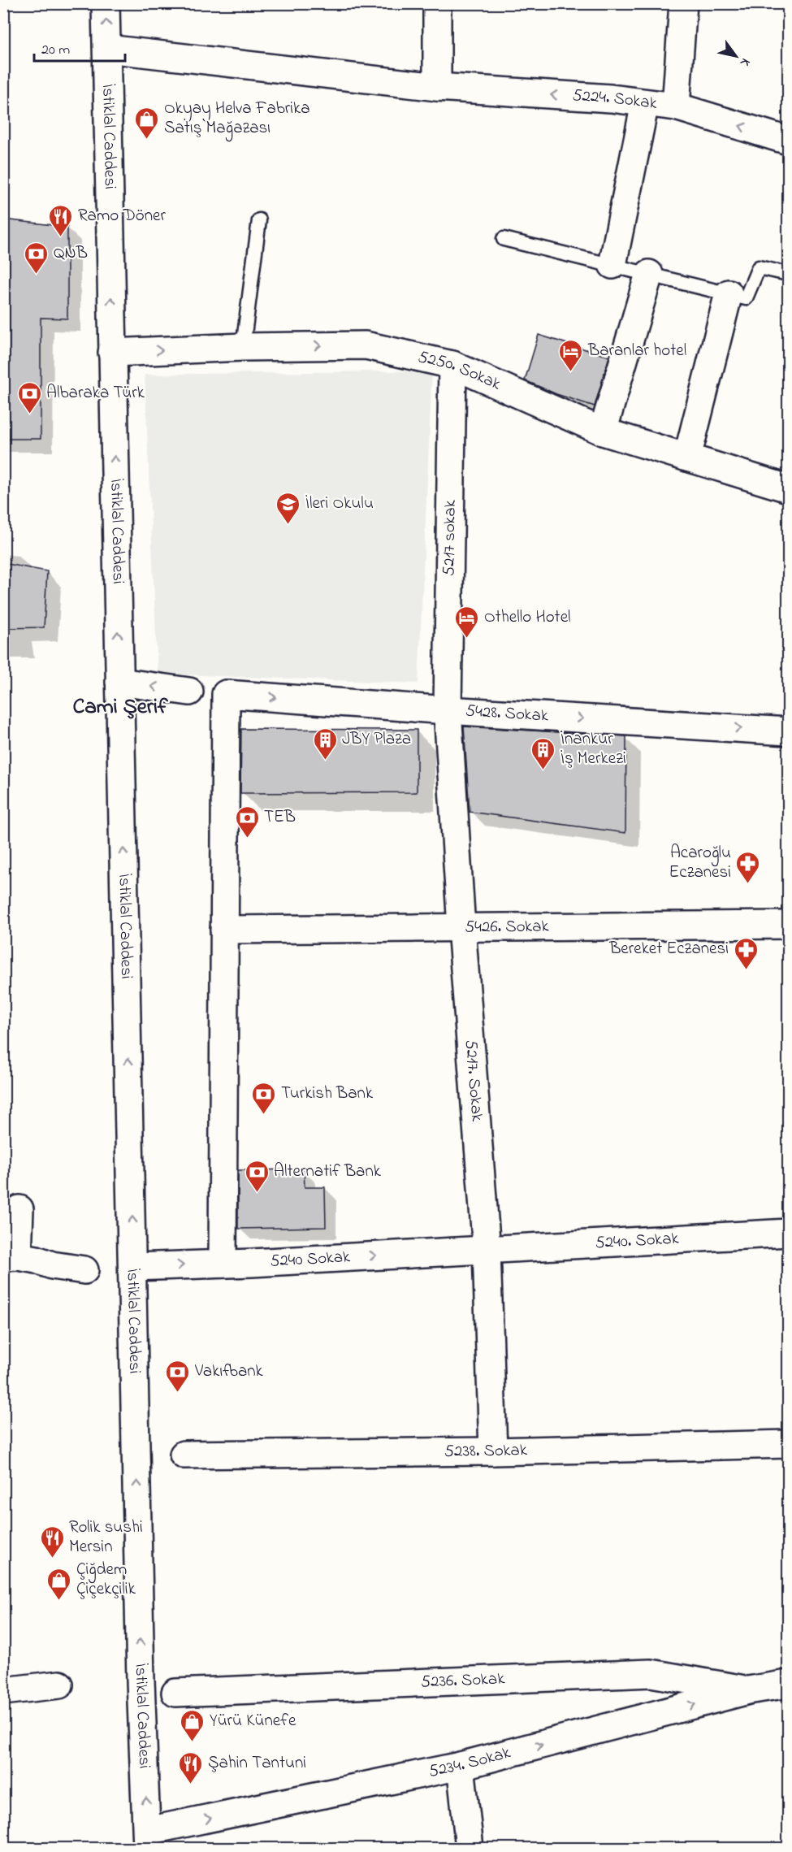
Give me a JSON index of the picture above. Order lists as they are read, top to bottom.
{
  "streets": {
    "street": [
      "5224. Sokak",
      "İstiklal Caddesi",
      "5250. Sokak",
      "5217 sokak",
      "5428. Sokak",
      "5426. Sokak",
      "5217. Sokak",
      "5240. Sokak",
      "5240 Sokak",
      "5238. Sokak",
      "5236. Sokak",
      "5234. Sokak"
    ]
  },
  "crossings": [
    ["5224. Sokak", "İstiklal Caddesi"],
    ["İstiklal Caddesi", "5250. Sokak"],
    ["İstiklal Caddesi", "5240 Sokak"],
    ["İstiklal Caddesi", "5234. Sokak"],
    ["5250. Sokak", "5217 sokak"],
    ["5217 sokak", "5428. Sokak"],
    ["5217 sokak", "5217. Sokak"],
    ["5428. Sokak", "5426. Sokak"],
    ["5428. Sokak", "5217. Sokak"],
    ["5426. Sokak", "5217. Sokak"],
    ["5217. Sokak", "5240. Sokak"],
    ["5217. Sokak", "5240 Sokak"],
    ["5217. Sokak", "5238. Sokak"],
    ["5240. Sokak", "5240 Sokak"],
    ["5236. Sokak", "5234. Sokak"]
  ],
  "one_way": [
    "5224. Sokak",
    "İstiklal Caddesi",
    "5250. Sokak",
    "5240 Sokak",
    "5234. Sokak"
  ],
  "districts": ["Cami Şerif"],
  "places": {
    "shop": ["Okyay Helva Fabrika Satış Mağazası", "Çiğdem Çiçekçilik", "Yürü Künefe"],
    "restaurant": ["Ramo Döner", "Rolik sushi Mersin", "Şahin Tantuni"],
    "bank": [
      "QNB",
      "Albaraka Türk",
      "TEB",
      "Turkish Bank",
      "Alternatif Bank",
      "Vakıfbank"
    ],
    "hotel": ["Baranlar hotel", "Othello Hotel"],
    "school or university": ["İleri Okulu"],
    "building": ["JBY Plaza", "İnankur İş Merkezi"],
    "pharmacy": ["Acaroğlu Eczanesi", "Bereket Eczanesi"]
  },
  "scale_bar": "20 m",
  "north": "bottom right"
}
